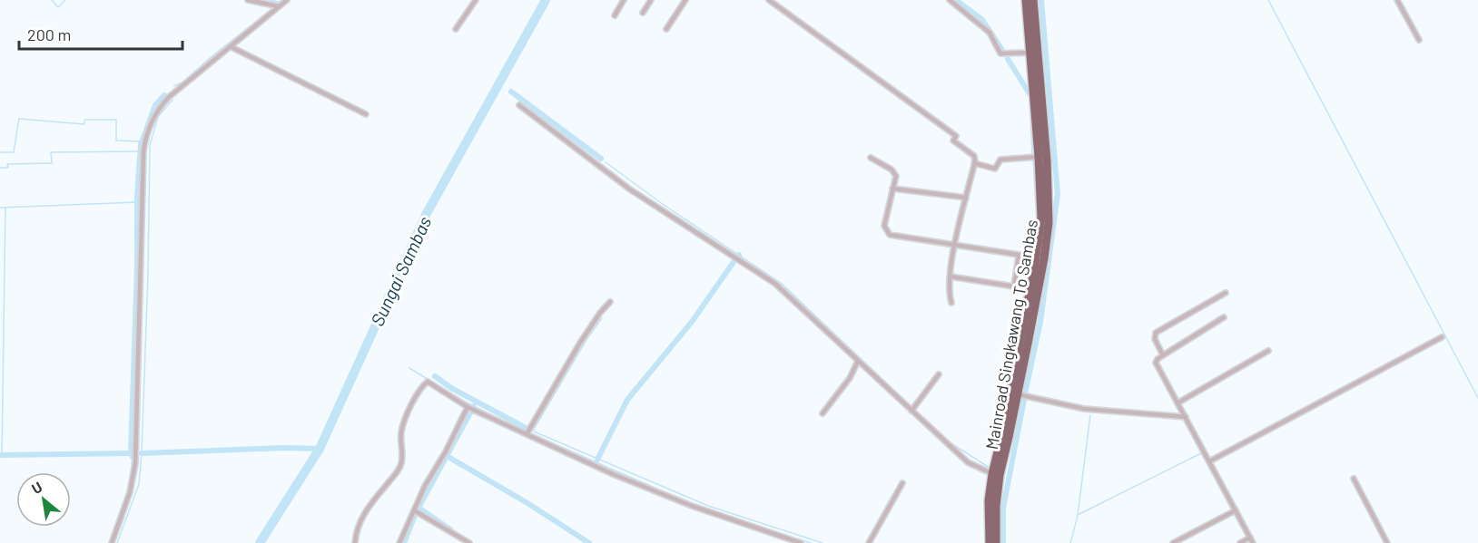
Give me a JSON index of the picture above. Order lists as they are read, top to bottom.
{
  "streets": {
    "highway": ["Mainroad Singkawang To Sambas"]
  },
  "water": ["Sungai Sambas"],
  "scale_bar": "200 m",
  "north": "top left"
}
